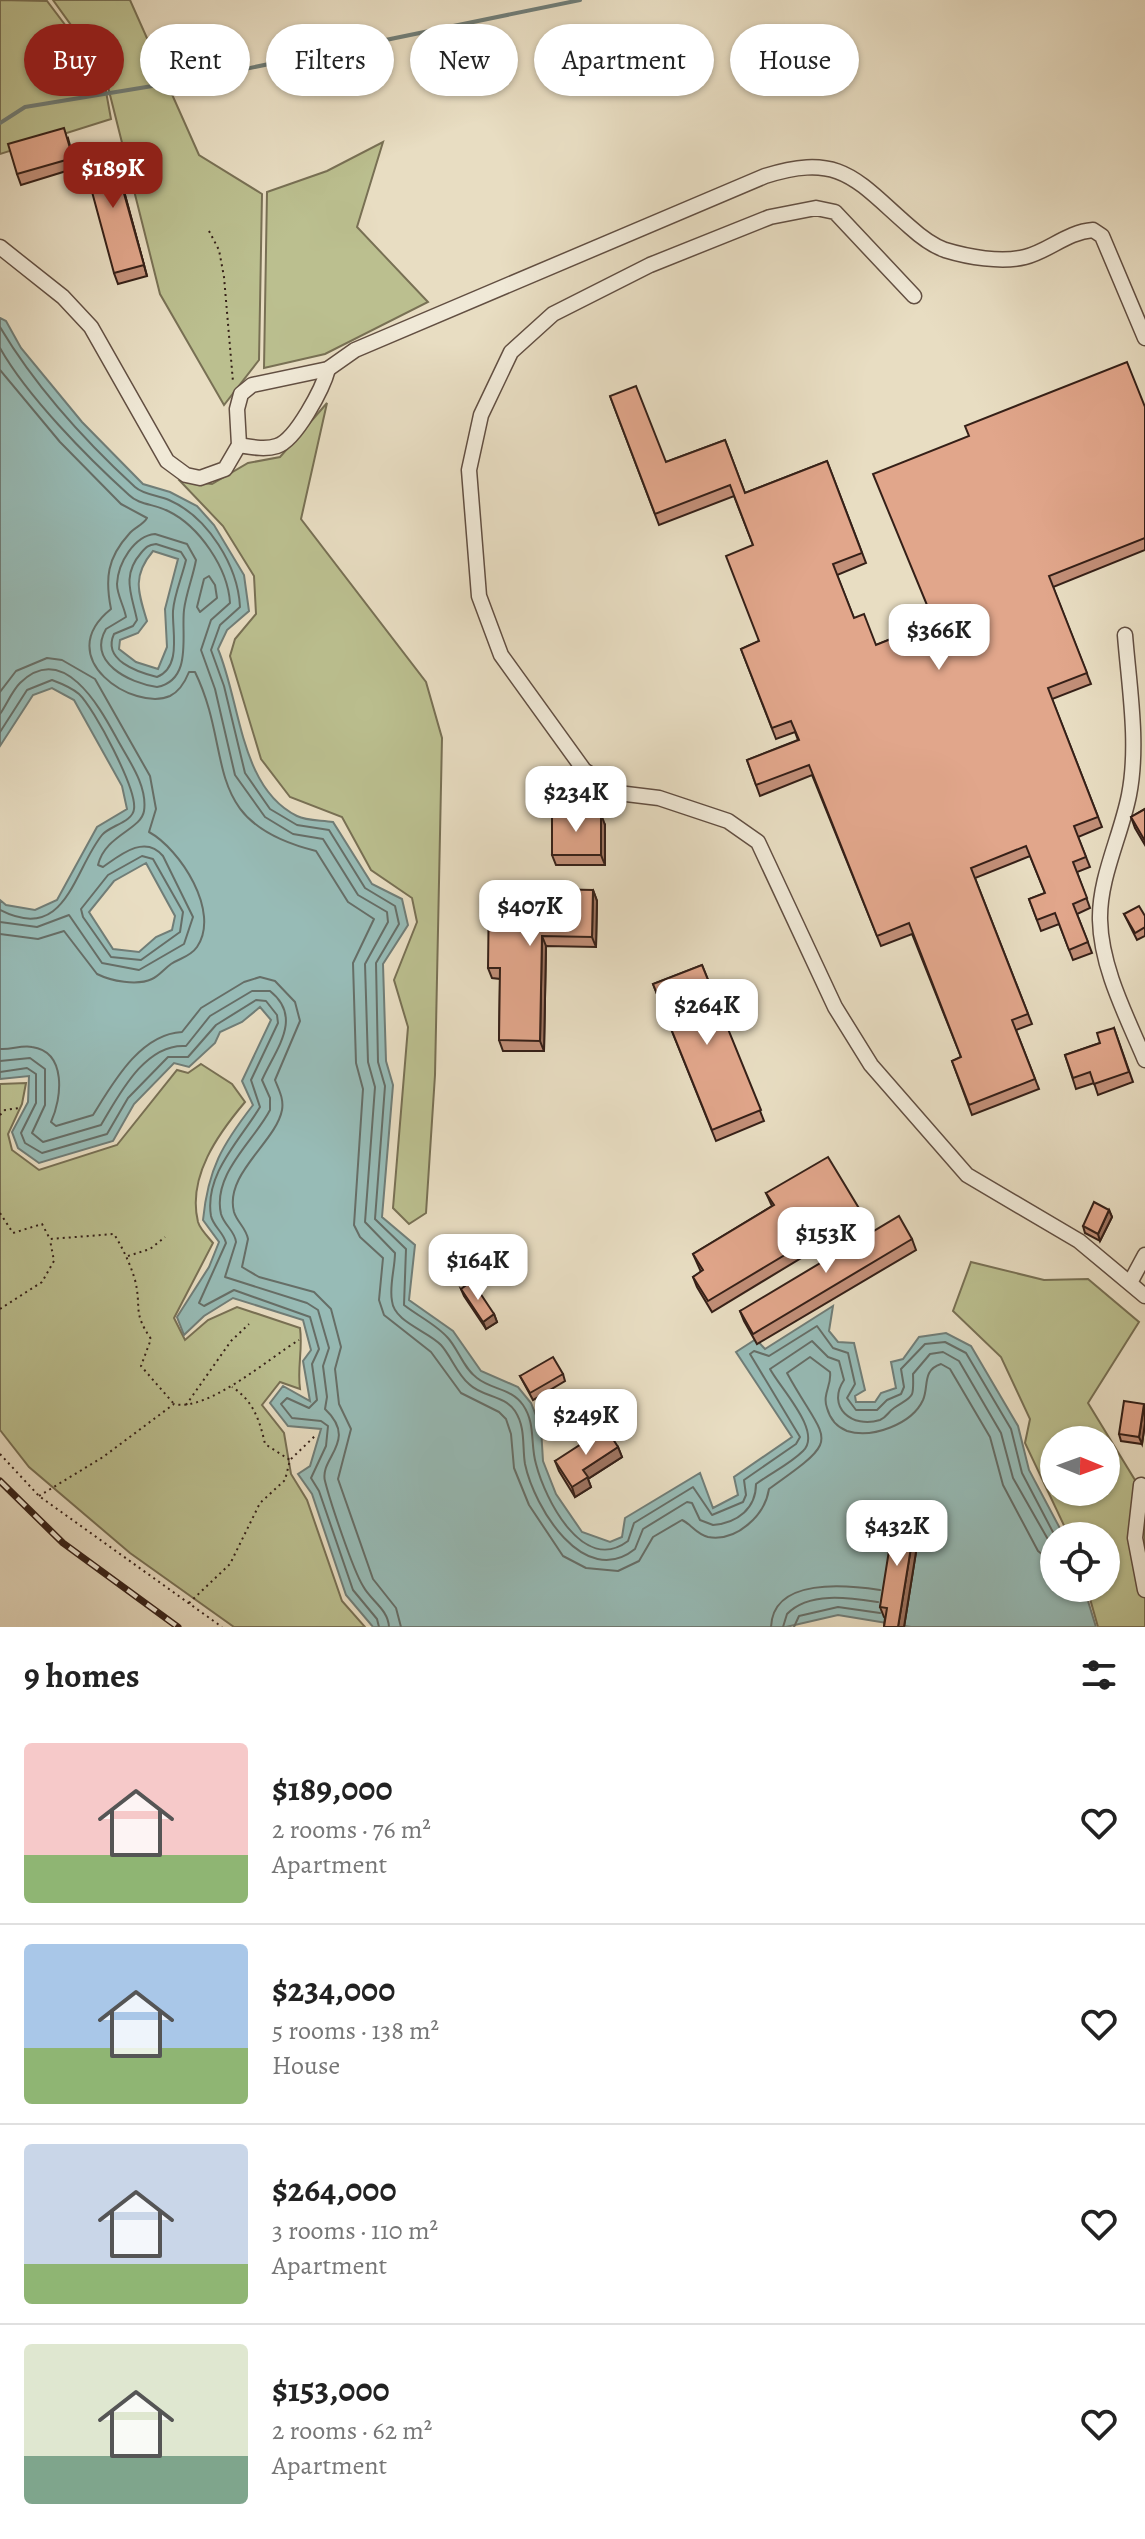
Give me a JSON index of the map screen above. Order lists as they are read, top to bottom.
{
  "north": "right",
  "page": {
    "chip": [
      "Buy",
      "Rent",
      "Filters",
      "New",
      "Apartment",
      "House"
    ],
    "price": [
      "$189K",
      "$366K",
      "$234K",
      "$407K",
      "$264K",
      "$153K",
      "$164K",
      "$249K",
      "$432K"
    ],
    "heading": "9 homes",
    "list": [
      {
        "name": "$189,000",
        "note": "2 rooms · 76 m² · Apartment"
      },
      {
        "name": "$234,000",
        "note": "5 rooms · 138 m² · House"
      },
      {
        "name": "$264,000",
        "note": "3 rooms · 110 m² · Apartment"
      },
      {
        "name": "$153,000",
        "note": "2 rooms · 62 m² · Apartment"
      }
    ]
  }
}
